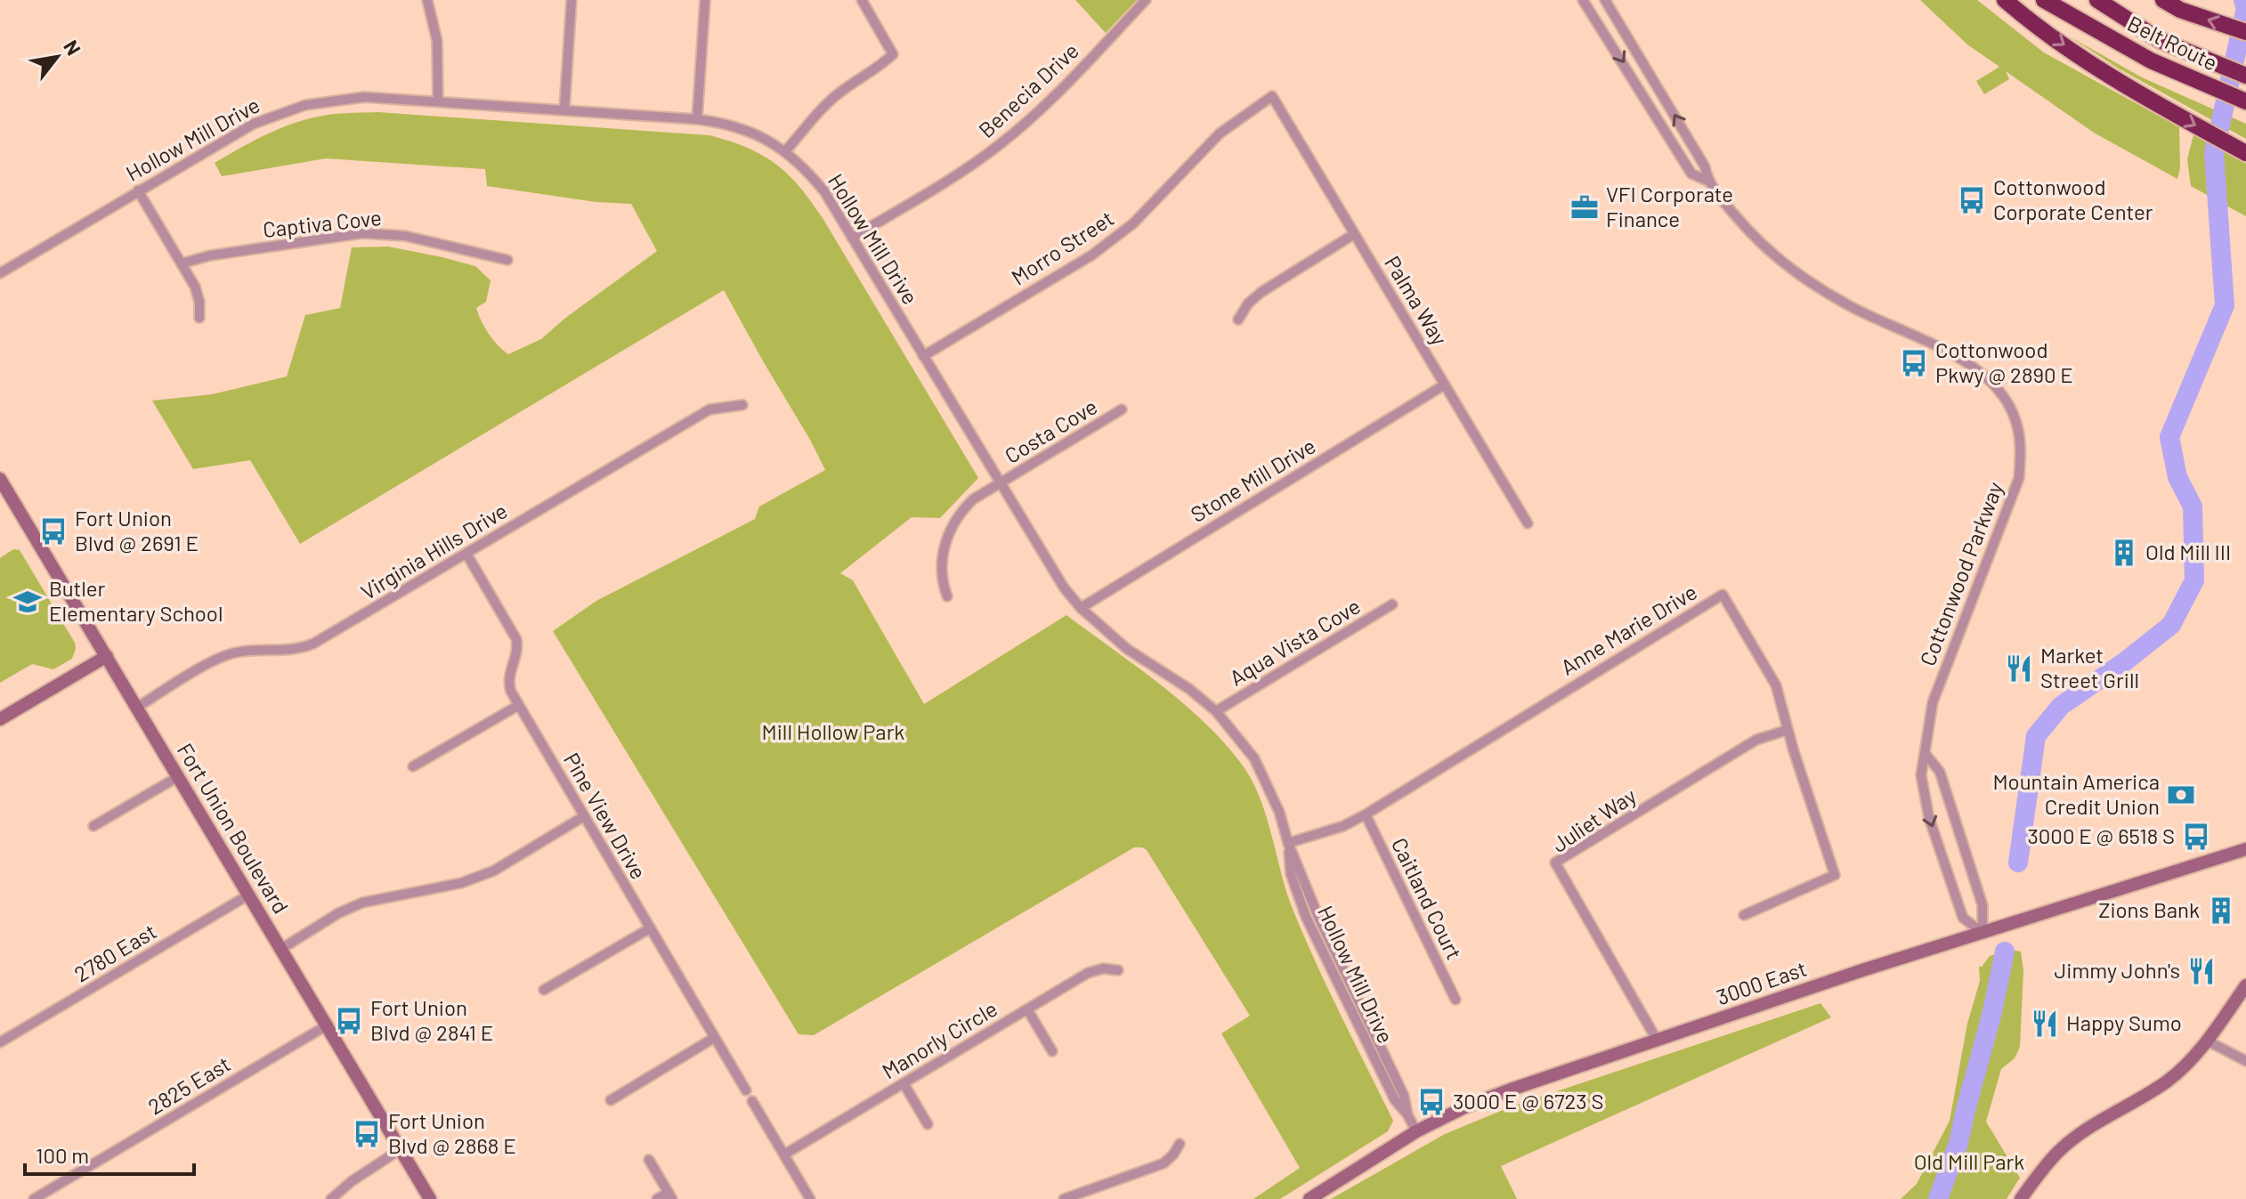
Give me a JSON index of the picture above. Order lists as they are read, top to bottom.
{
  "streets": {
    "highway": ["Belt Route"],
    "main road": ["Fort Union Boulevard", "3000 East"],
    "street": [
      "Benecia Drive",
      "Hollow Mill Drive",
      "Captiva Cove",
      "Morro Street",
      "Palma Way",
      "Costa Cove",
      "Stone Mill Drive",
      "Virginia Hills Drive",
      "Cottonwood Parkway",
      "Anne Marie Drive",
      "Aqua Vista Cove",
      "Pine View Drive",
      "Juliet Way",
      "Caitland Court",
      "2780 East",
      "Manorly Circle",
      "2825 East"
    ]
  },
  "crossings": [
    ["Benecia Drive", "Hollow Mill Drive"],
    ["Hollow Mill Drive", "Morro Street"],
    ["Hollow Mill Drive", "Costa Cove"],
    ["Hollow Mill Drive", "Stone Mill Drive"],
    ["Hollow Mill Drive", "Anne Marie Drive"],
    ["Hollow Mill Drive", "Aqua Vista Cove"],
    ["Hollow Mill Drive", "3000 East"],
    ["Morro Street", "Palma Way"],
    ["Palma Way", "Stone Mill Drive"],
    ["Virginia Hills Drive", "Pine View Drive"],
    ["Virginia Hills Drive", "Fort Union Boulevard"],
    ["Cottonwood Parkway", "3000 East"],
    ["Anne Marie Drive", "Juliet Way"],
    ["Anne Marie Drive", "Caitland Court"],
    ["Juliet Way", "3000 East"],
    ["Fort Union Boulevard", "2780 East"],
    ["Fort Union Boulevard", "2825 East"]
  ],
  "parks": ["Mill Hollow Park", "Old Mill Park"],
  "places": {
    "bus stop": [
      "Cottonwood Corporate Center",
      "Cottonwood Pkwy @ 2890 E",
      "Fort Union Blvd @ 2691 E",
      "3000 E @ 6518 S",
      "Fort Union Blvd @ 2841 E",
      "3000 E @ 6723 S",
      "Fort Union Blvd @ 2868 E"
    ],
    "office": ["VFI Corporate Finance"],
    "building": ["Old Mill III", "Zions Bank"],
    "school or university": ["Butler Elementary School"],
    "restaurant": ["Market Street Grill", "Jimmy John's", "Happy Sumo"],
    "bank": ["Mountain America Credit Union"]
  },
  "scale_bar": "100 m",
  "north": "top right"
}
